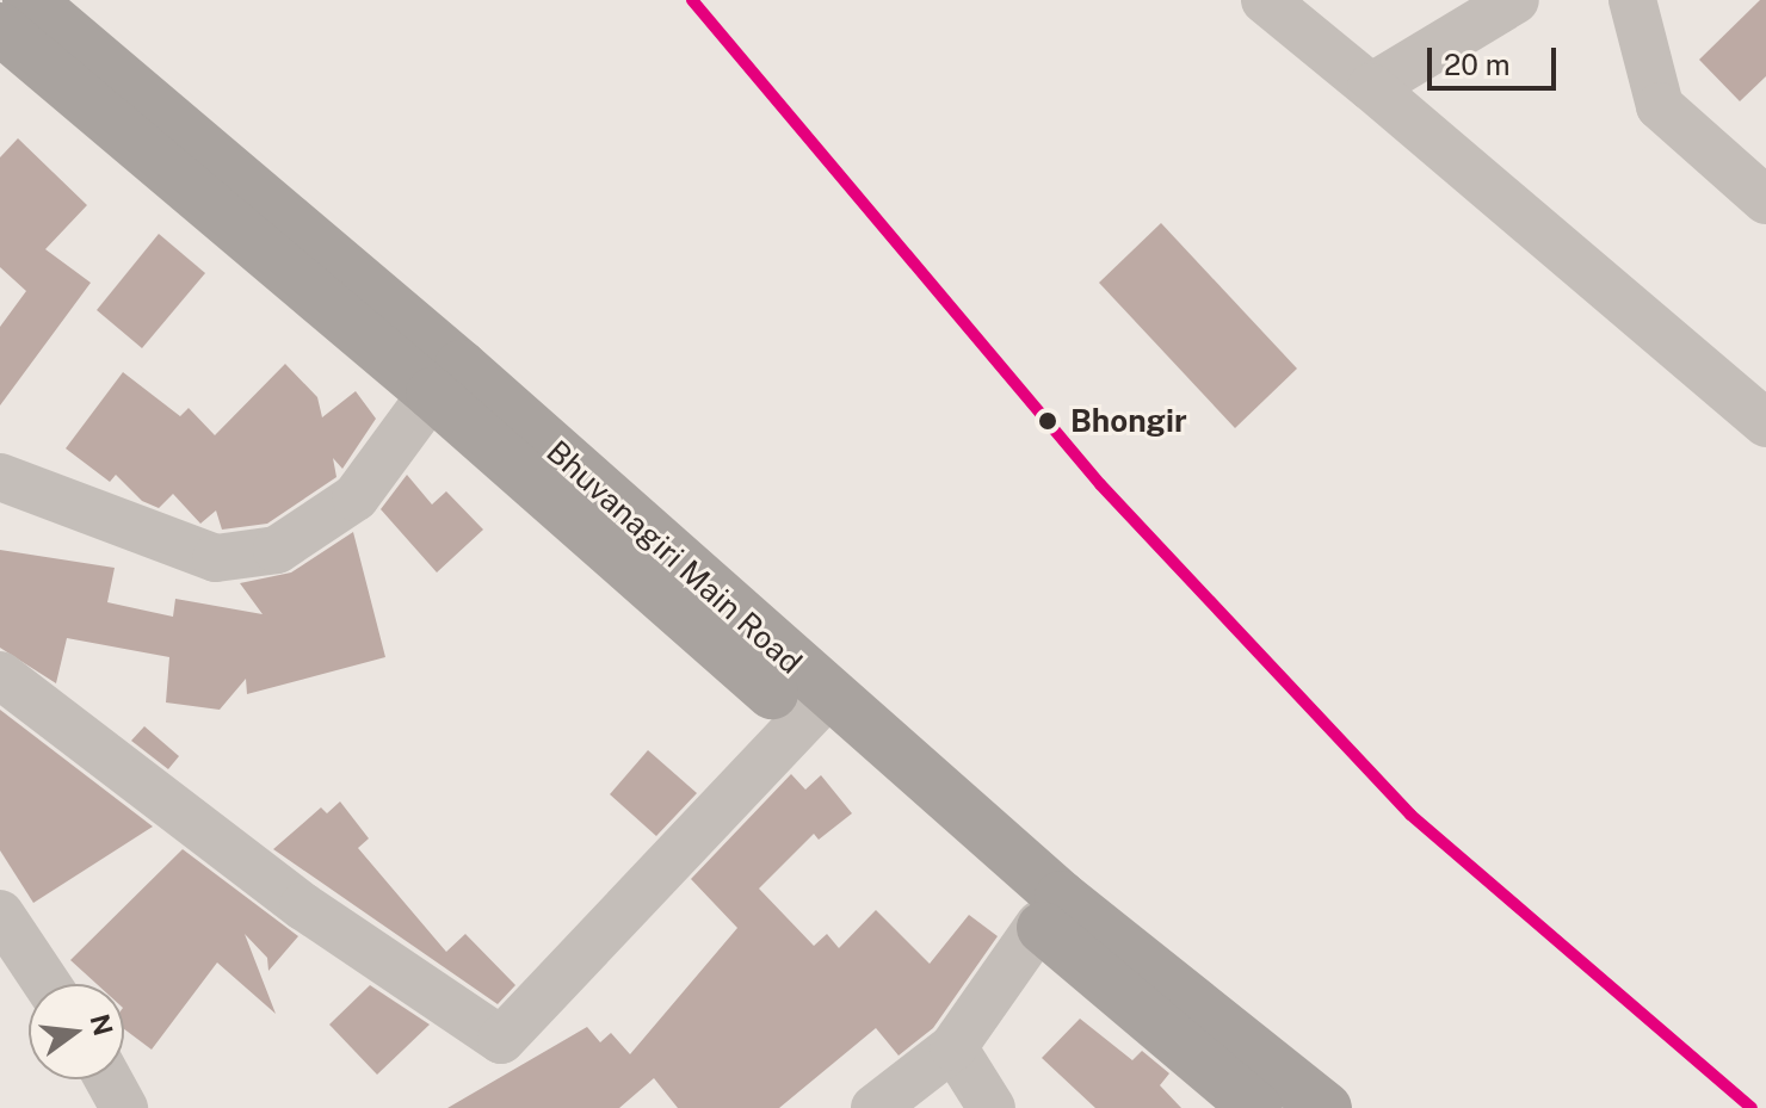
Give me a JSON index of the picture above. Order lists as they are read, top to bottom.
{
  "streets": {
    "main road": ["Bhuvanagiri Main Road"]
  },
  "places": ["Bhongir"],
  "scale_bar": "20 m",
  "north": "right"
}
